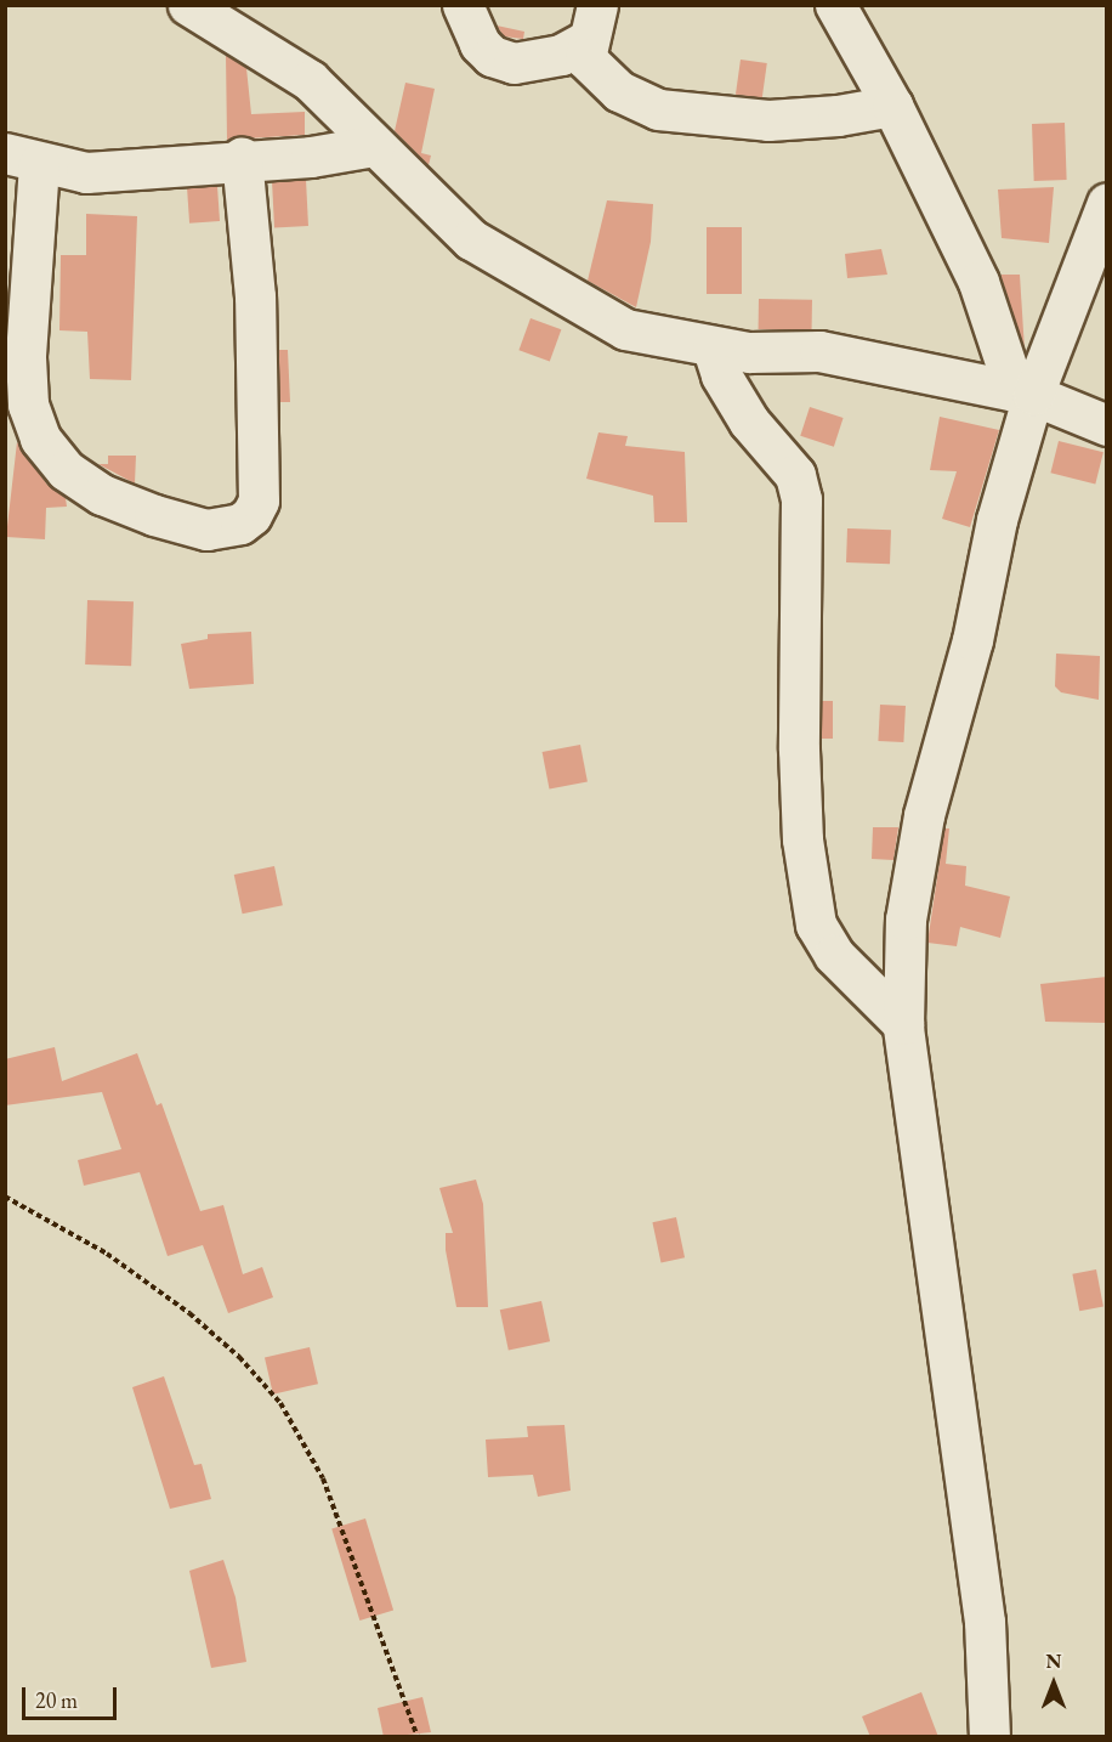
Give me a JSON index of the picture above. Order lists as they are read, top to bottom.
{
  "scale_bar": "20 m",
  "north": "top"
}
